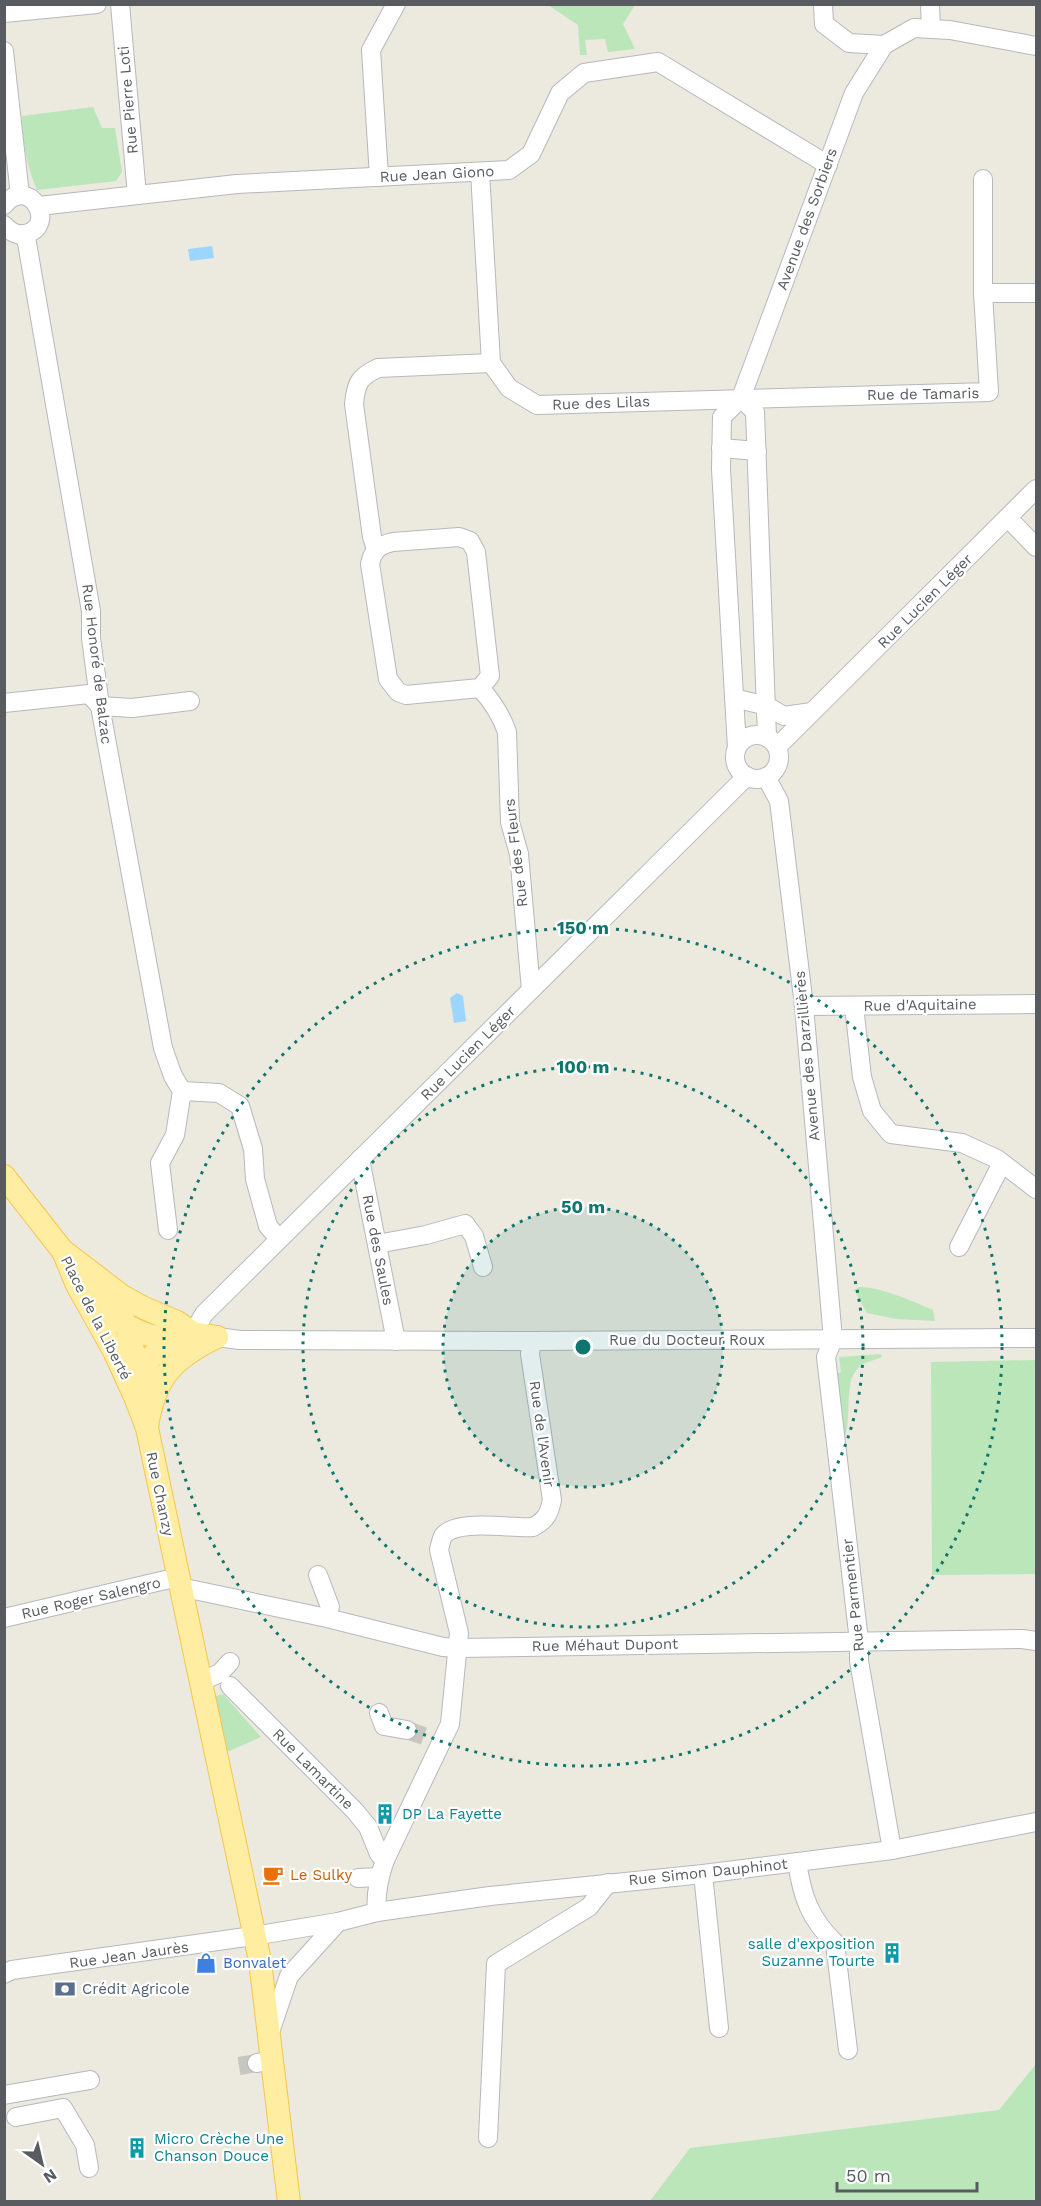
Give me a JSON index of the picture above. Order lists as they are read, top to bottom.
{
  "streets": {
    "main road": ["Place de la Liberté", "Rue Chanzy"],
    "street": [
      "Rue Pierre Loti",
      "Rue Jean Giono",
      "Avenue des Sorbiers",
      "Rue de Tamaris",
      "Rue des Lilas",
      "Rue Lucien Léger",
      "Rue Honoré de Balzac",
      "Rue des Fleurs",
      "Rue d'Aquitaine",
      "Avenue des Darzillières",
      "Rue des Saules",
      "Rue du Docteur Roux",
      "Rue de l'Avenir",
      "Rue Parmentier",
      "Rue Roger Salengro",
      "Rue Méhaut Dupont",
      "Rue Lamartine",
      "Rue Simon Dauphinot",
      "Rue Jean Jaurès"
    ]
  },
  "crossings": [
    ["Rue Pierre Loti", "Rue Jean Giono"],
    ["Rue Jean Giono", "Avenue des Sorbiers"],
    ["Avenue des Sorbiers", "Rue de Tamaris"],
    ["Avenue des Sorbiers", "Rue des Lilas"],
    ["Avenue des Sorbiers", "Rue Lucien Léger"],
    ["Avenue des Sorbiers", "Avenue des Darzillières"],
    ["Rue de Tamaris", "Rue des Lilas"],
    ["Rue Lucien Léger", "Rue des Fleurs"],
    ["Rue Lucien Léger", "Avenue des Darzillières"],
    ["Rue Lucien Léger", "Rue des Saules"],
    ["Rue Lucien Léger", "Place de la Liberté"],
    ["Rue d'Aquitaine", "Avenue des Darzillières"],
    ["Avenue des Darzillières", "Rue du Docteur Roux"],
    ["Avenue des Darzillières", "Rue Parmentier"],
    ["Rue des Saules", "Rue du Docteur Roux"],
    ["Place de la Liberté", "Rue du Docteur Roux"],
    ["Place de la Liberté", "Rue Chanzy"],
    ["Rue du Docteur Roux", "Rue de l'Avenir"],
    ["Rue du Docteur Roux", "Rue Parmentier"],
    ["Rue de l'Avenir", "Rue Méhaut Dupont"],
    ["Rue Chanzy", "Rue Roger Salengro"],
    ["Rue Chanzy", "Rue Méhaut Dupont"],
    ["Rue Chanzy", "Rue Jean Jaurès"],
    ["Rue Parmentier", "Rue Méhaut Dupont"],
    ["Rue Parmentier", "Rue Simon Dauphinot"],
    ["Rue Roger Salengro", "Rue Méhaut Dupont"],
    ["Rue Simon Dauphinot", "Rue Jean Jaurès"]
  ],
  "places": {
    "building": ["DP La Fayette", "salle d'exposition Suzanne Tourte", "Micro Crèche Une Chanson Douce"],
    "cafe": ["Le Sulky"],
    "shop": ["Bonvalet"],
    "bank": ["Crédit Agricole"]
  },
  "scale_bar": "50 m",
  "north": "bottom right",
  "rings": ["150 m", "100 m", "50 m"]
}
